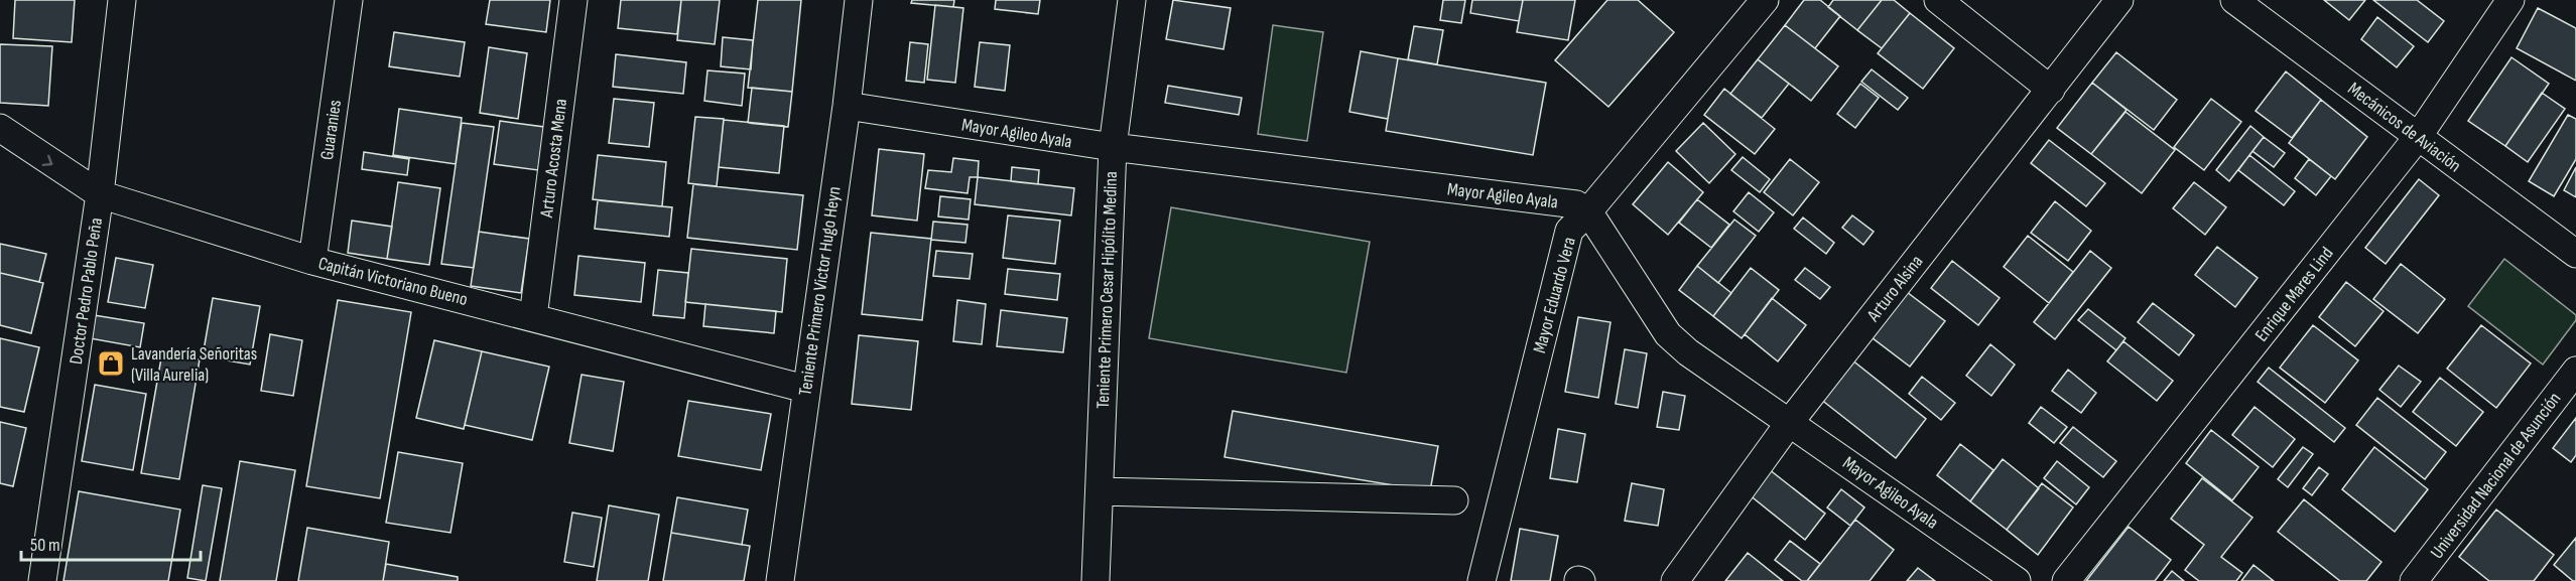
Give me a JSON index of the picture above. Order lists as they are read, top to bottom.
{
  "streets": {
    "street": [
      "Mecánicos de Aviación",
      "Guaranies",
      "Mayor Agileo Ayala",
      "Arturo Acosta Mena",
      "Capitán Victoriano Bueno",
      "Arturo Alsina",
      "Teniente Primero Cesar Hipólito Medina",
      "Doctor Pedro Pablo Peña",
      "Teniente Primero Victor Hugo Heyn",
      "Enrique Mares Lind",
      "Mayor Eduardo Vera",
      "Universidad Nacional de Asunción"
    ]
  },
  "crossings": [
    ["Mecánicos de Aviación", "Enrique Mares Lind"],
    ["Guaranies", "Capitán Victoriano Bueno"],
    ["Mayor Agileo Ayala", "Arturo Alsina"],
    ["Mayor Agileo Ayala", "Teniente Primero Cesar Hipólito Medina"],
    ["Mayor Agileo Ayala", "Teniente Primero Victor Hugo Heyn"],
    ["Mayor Agileo Ayala", "Mayor Eduardo Vera"],
    ["Arturo Acosta Mena", "Capitán Victoriano Bueno"],
    ["Capitán Victoriano Bueno", "Doctor Pedro Pablo Peña"],
    ["Capitán Victoriano Bueno", "Teniente Primero Victor Hugo Heyn"]
  ],
  "places": {
    "shop": ["Lavandería Señoritas (Villa Aurelia)"]
  },
  "scale_bar": "50 m"
}
